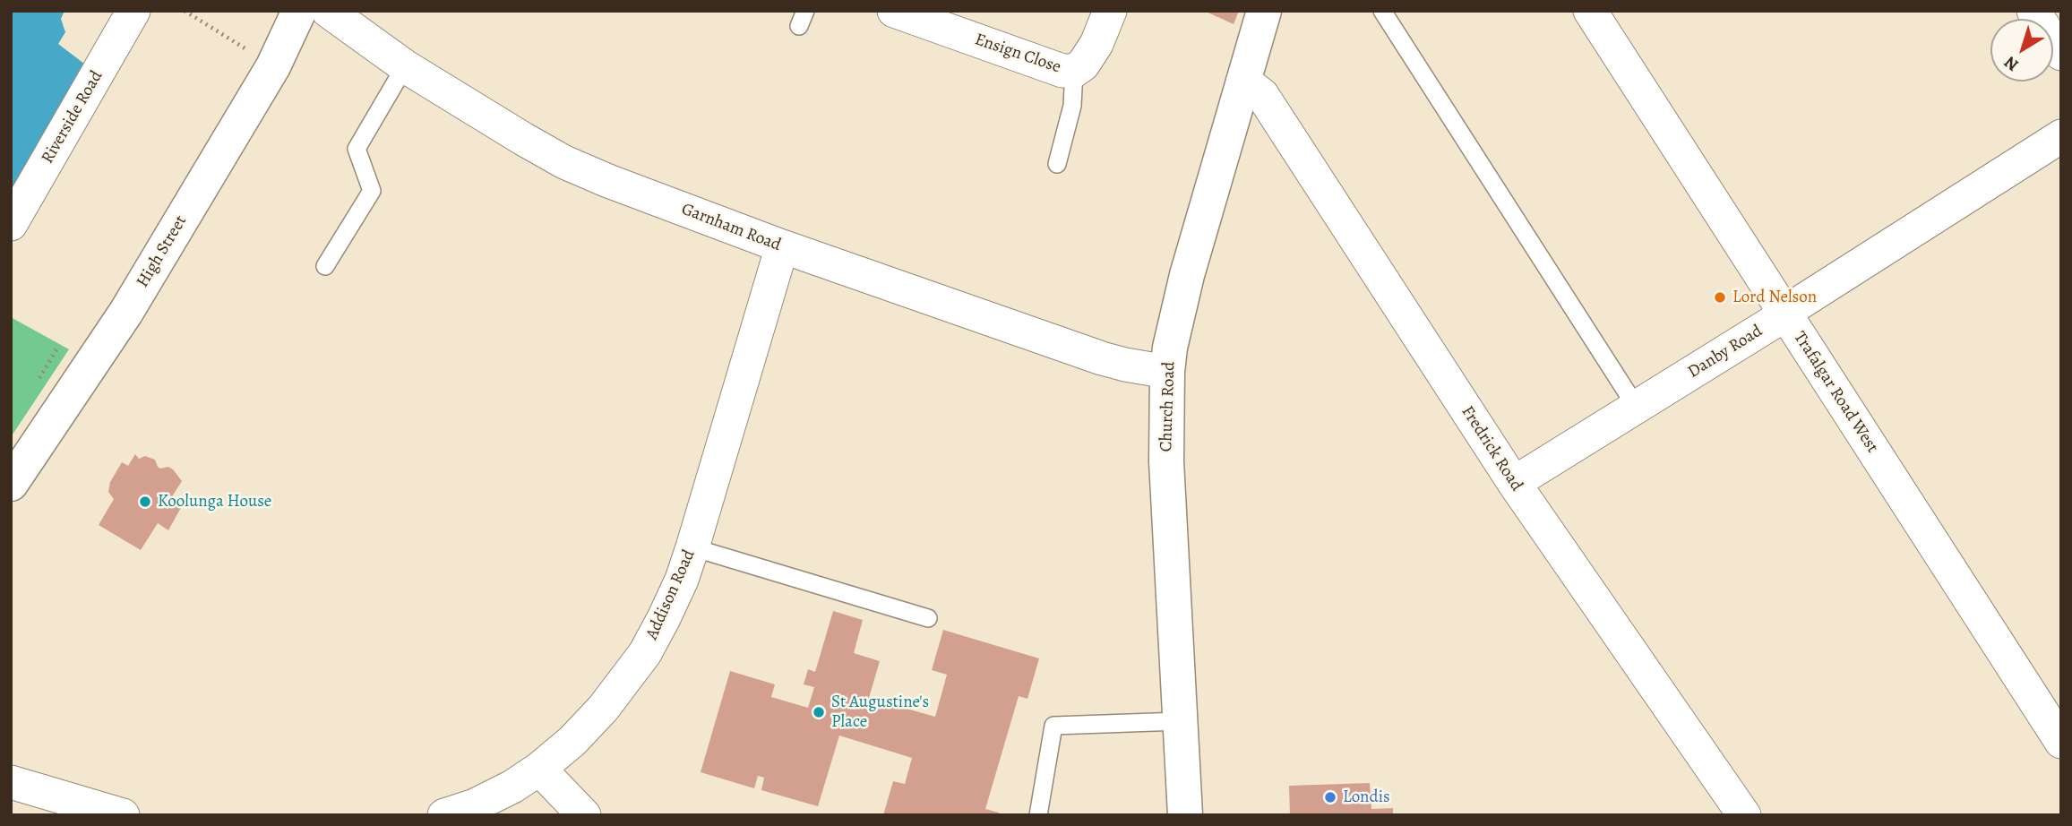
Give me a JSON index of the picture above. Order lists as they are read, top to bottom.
{
  "streets": {
    "main road": ["High Street", "Church Road"],
    "street": [
      "Ensign Close",
      "Riverside Road",
      "Garnham Road",
      "Danby Road",
      "Trafalgar Road West",
      "Fredrick Road",
      "Addison Road"
    ]
  },
  "crossings": [
    ["Garnham Road", "Church Road"],
    ["Garnham Road", "Addison Road"],
    ["Danby Road", "Trafalgar Road West"],
    ["Danby Road", "Fredrick Road"],
    ["Church Road", "Fredrick Road"]
  ],
  "places": [
    "Lord Nelson",
    "Koolunga House",
    "St Augustine's Place",
    "Londis"
  ],
  "north": "bottom left"
}
